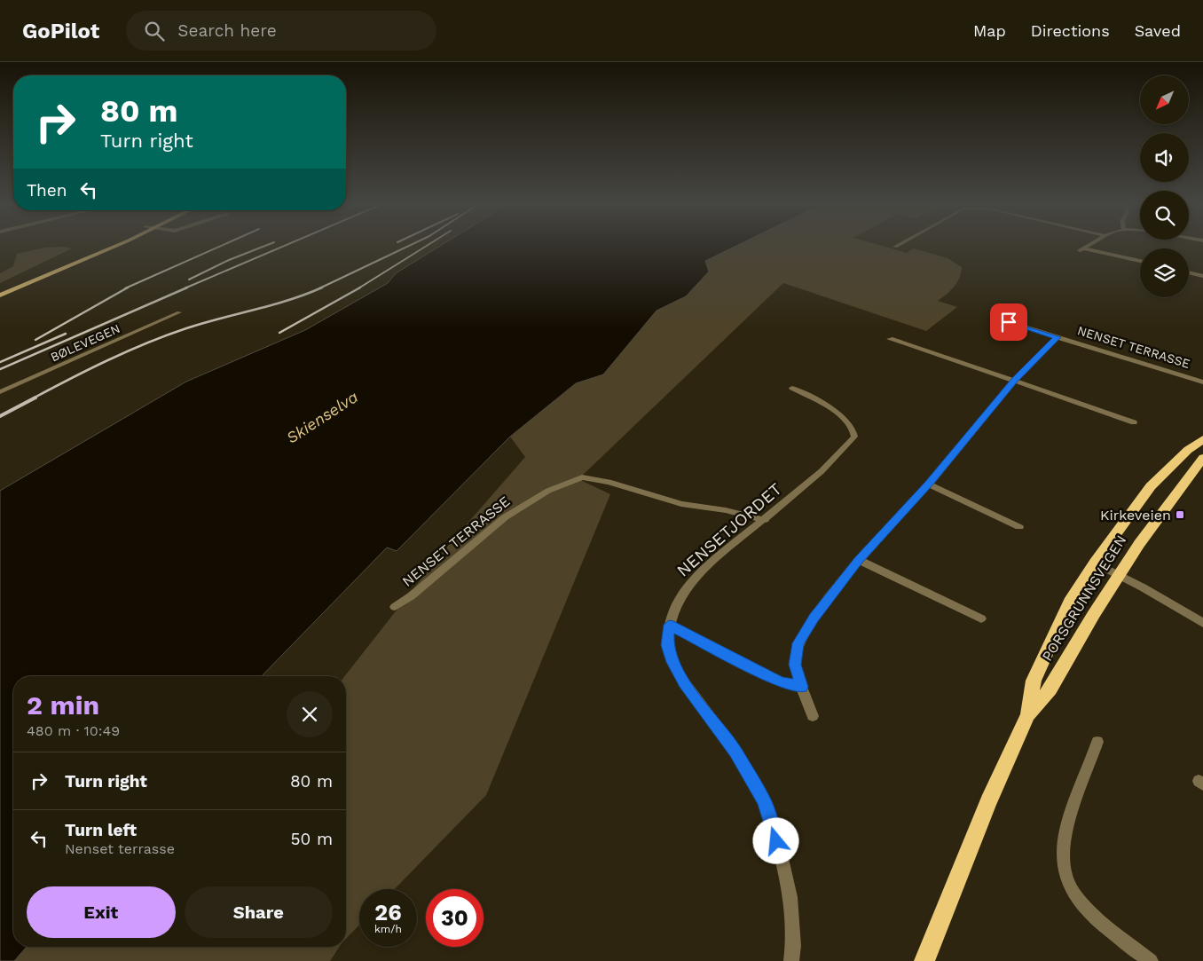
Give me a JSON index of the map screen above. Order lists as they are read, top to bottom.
{
  "streets": {
    "highway": ["PORSGRUNNSVEGEN"],
    "street": ["BØLEVEGEN", "NENSET TERRASSE", "NENSETJORDET"]
  },
  "crossings": [
    ["NENSET TERRASSE", "NENSETJORDET"]
  ],
  "water": ["Skienselva"],
  "places": {
    "transit": ["Kirkeveien"]
  },
  "north": "bottom left",
  "page": {
    "header": "GoPilot",
    "search": "Search here",
    "nav": ["Map", "Directions", "Saved"],
    "turn": ["80 m", "Turn right"],
    "then": "Then",
    "heading": ["2 min", "480 m · 10:49"],
    "list": [
      {
        "name": "Turn right",
        "value": "80 m"
      },
      {
        "name": "Turn left",
        "note": "Nenset terrasse",
        "value": "50 m"
      }
    ],
    "buttons": ["Exit", "Share"],
    "speed": "26 km/h",
    "limit": "30"
  }
}
